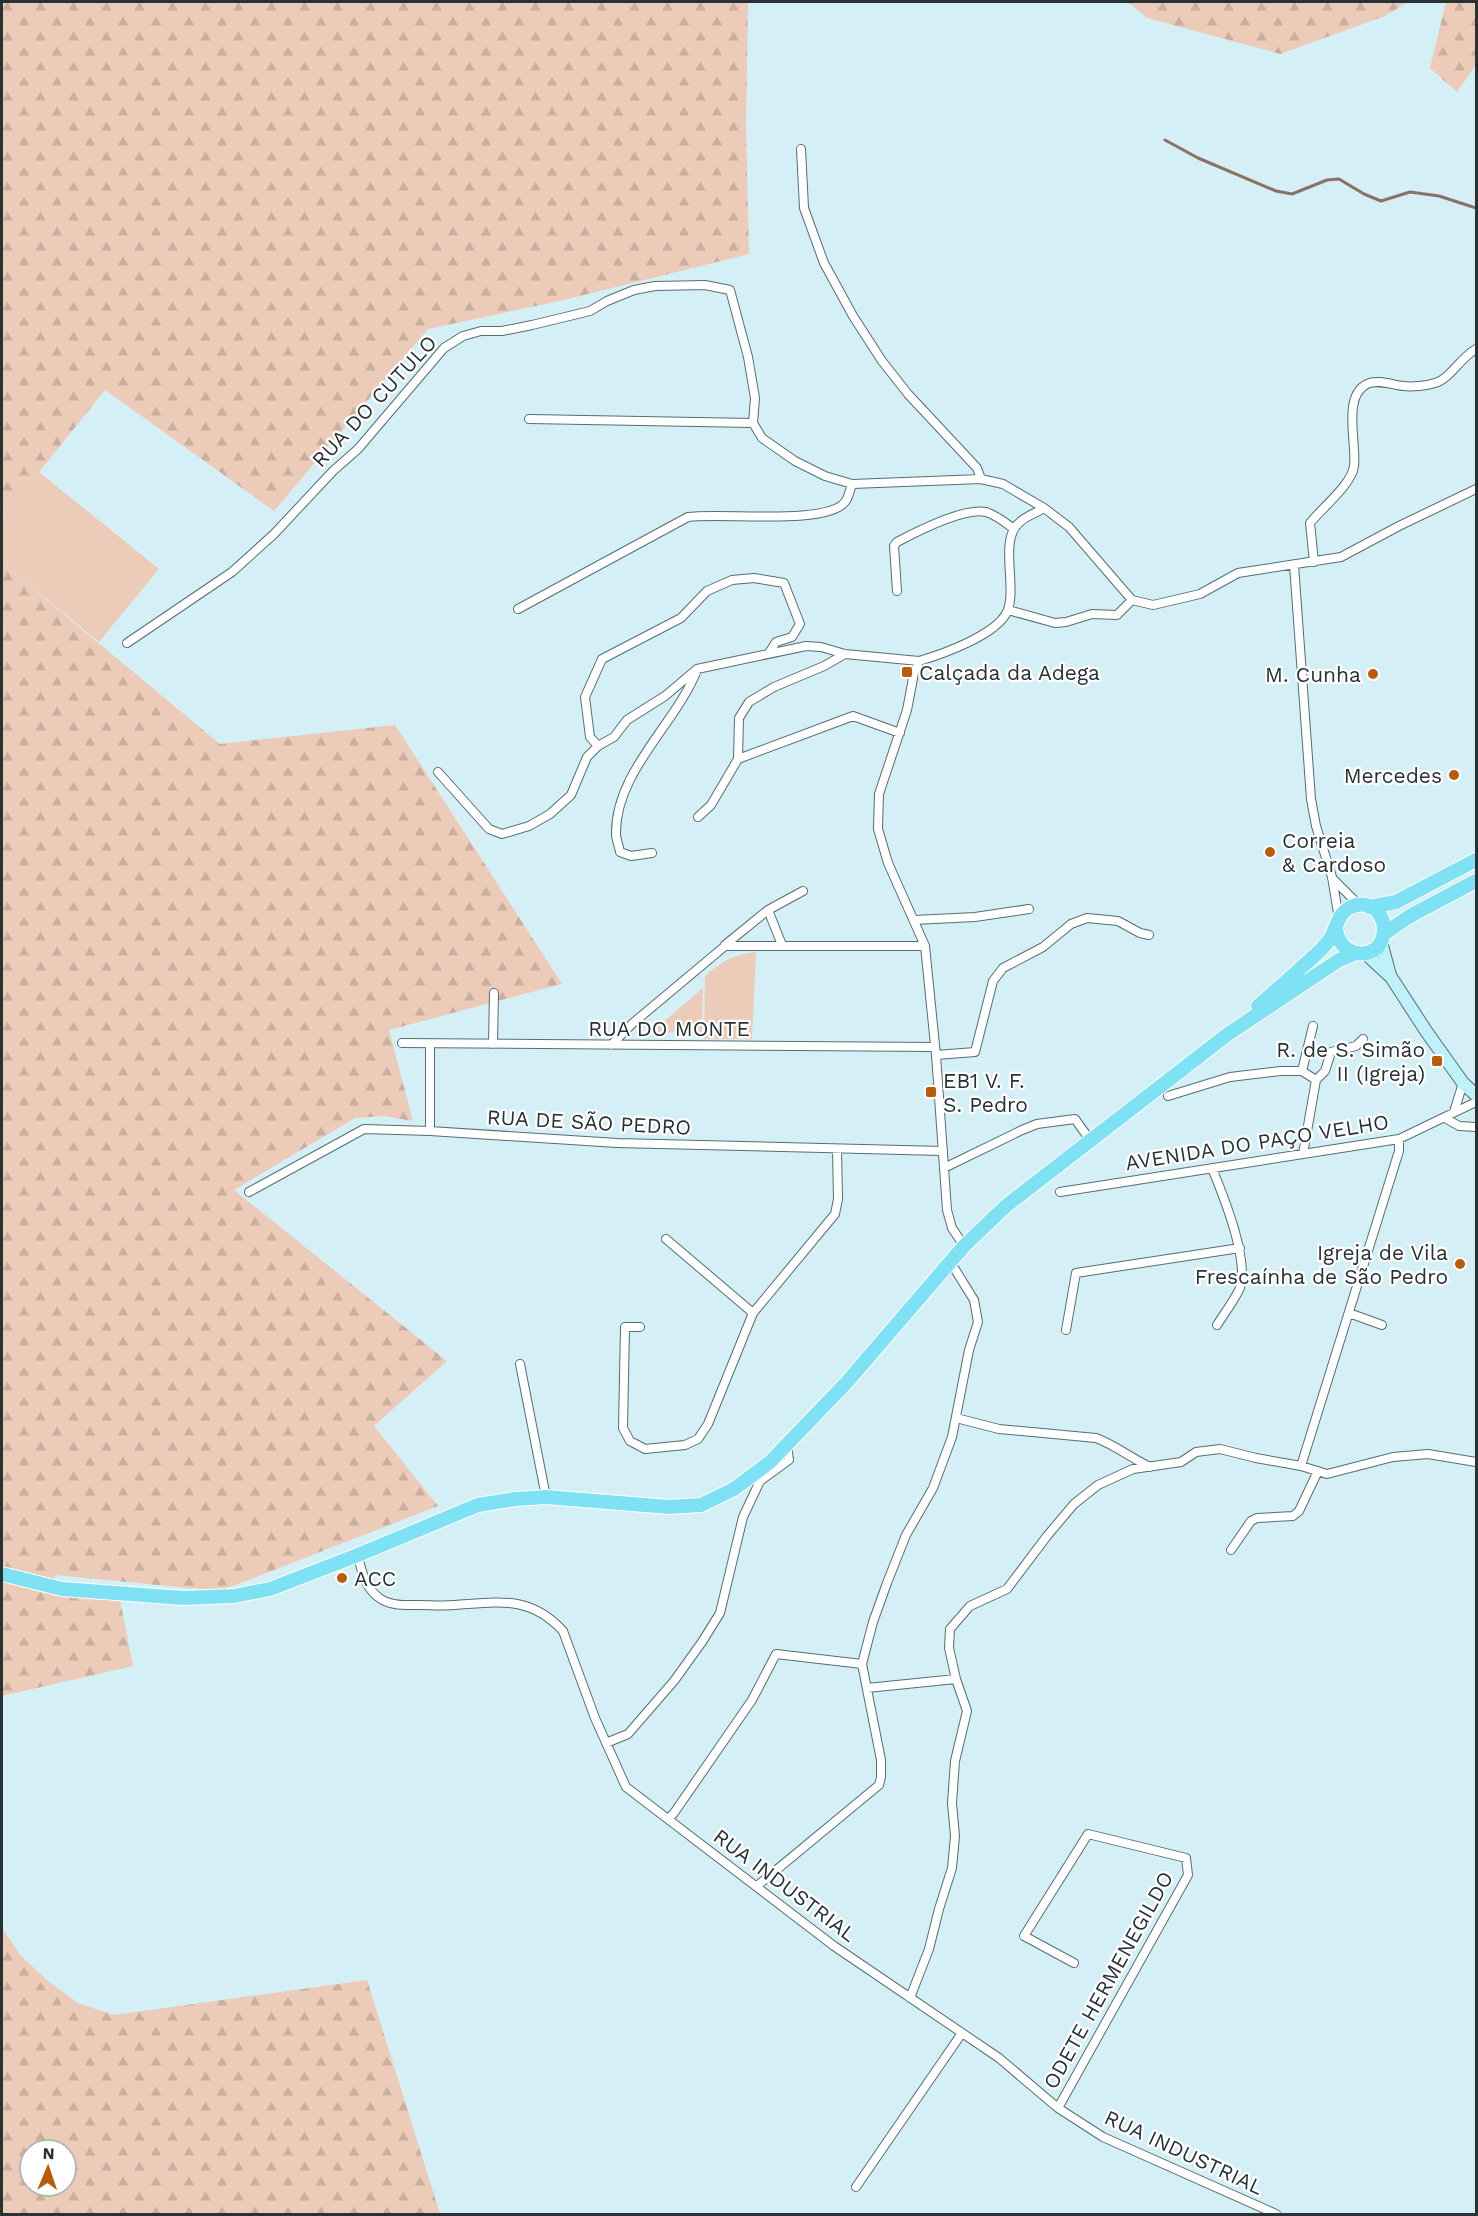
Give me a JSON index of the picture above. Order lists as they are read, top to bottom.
{
  "streets": {
    "street": [
      "RUA DO CUTULO",
      "RUA DO MONTE",
      "RUA DE SÃO PEDRO",
      "AVENIDA DO PAÇO VELHO",
      "RUA INDUSTRIAL",
      "ODETE HERMENEGILDO"
    ]
  },
  "crossings": [
    ["RUA INDUSTRIAL", "ODETE HERMENEGILDO"]
  ],
  "places": {
    "transit": ["Calçada da Adega", "R. de S. Simão II (Igreja)", "EB1 V. F. S. Pedro"],
    "other": [
      "M. Cunha",
      "Mercedes",
      "Correia & Cardoso",
      "Igreja de Vila Frescaínha de São Pedro",
      "ACC"
    ]
  },
  "north": "top"
}
